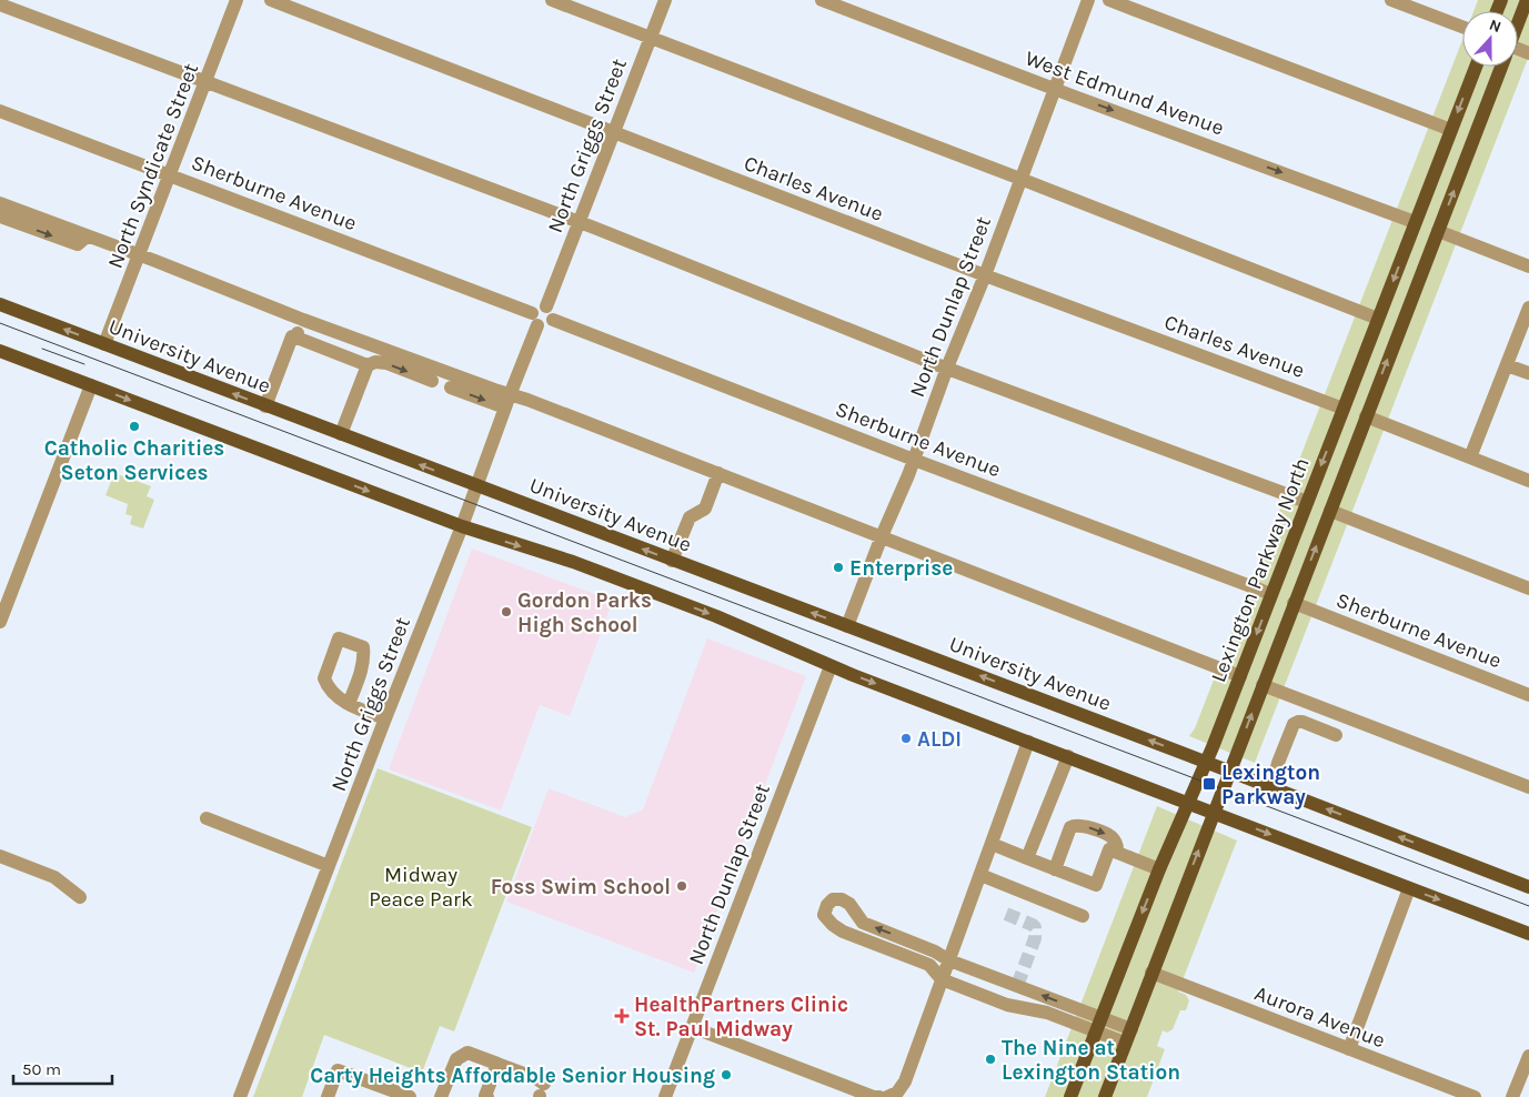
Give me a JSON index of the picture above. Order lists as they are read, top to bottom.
{
  "streets": {
    "main road": ["University Avenue", "Lexington Parkway North"],
    "street": [
      "West Edmund Avenue",
      "North Griggs Street",
      "North Syndicate Street",
      "Charles Avenue",
      "Sherburne Avenue",
      "North Dunlap Street",
      "Aurora Avenue"
    ]
  },
  "crossings": [
    ["West Edmund Avenue", "North Dunlap Street"],
    ["West Edmund Avenue", "Lexington Parkway North"],
    ["North Griggs Street", "Charles Avenue"],
    ["North Griggs Street", "Sherburne Avenue"],
    ["North Griggs Street", "University Avenue"],
    ["North Syndicate Street", "Sherburne Avenue"],
    ["North Syndicate Street", "University Avenue"],
    ["Charles Avenue", "North Dunlap Street"],
    ["Charles Avenue", "Lexington Parkway North"],
    ["Sherburne Avenue", "North Dunlap Street"],
    ["Sherburne Avenue", "Lexington Parkway North"],
    ["North Dunlap Street", "University Avenue"],
    ["University Avenue", "Lexington Parkway North"]
  ],
  "parks": ["Midway Peace Park"],
  "places": {
    "other": [
      "Catholic Charities Seton Services",
      "Enterprise",
      "Gordon Parks High School",
      "ALDI",
      "Foss Swim School",
      "The Nine at Lexington Station",
      "Carty Heights Affordable Senior Housing"
    ],
    "transit": ["Lexington Parkway"],
    "health": ["HealthPartners Clinic St. Paul Midway"]
  },
  "scale_bar": "50 m",
  "north": "top"
}
